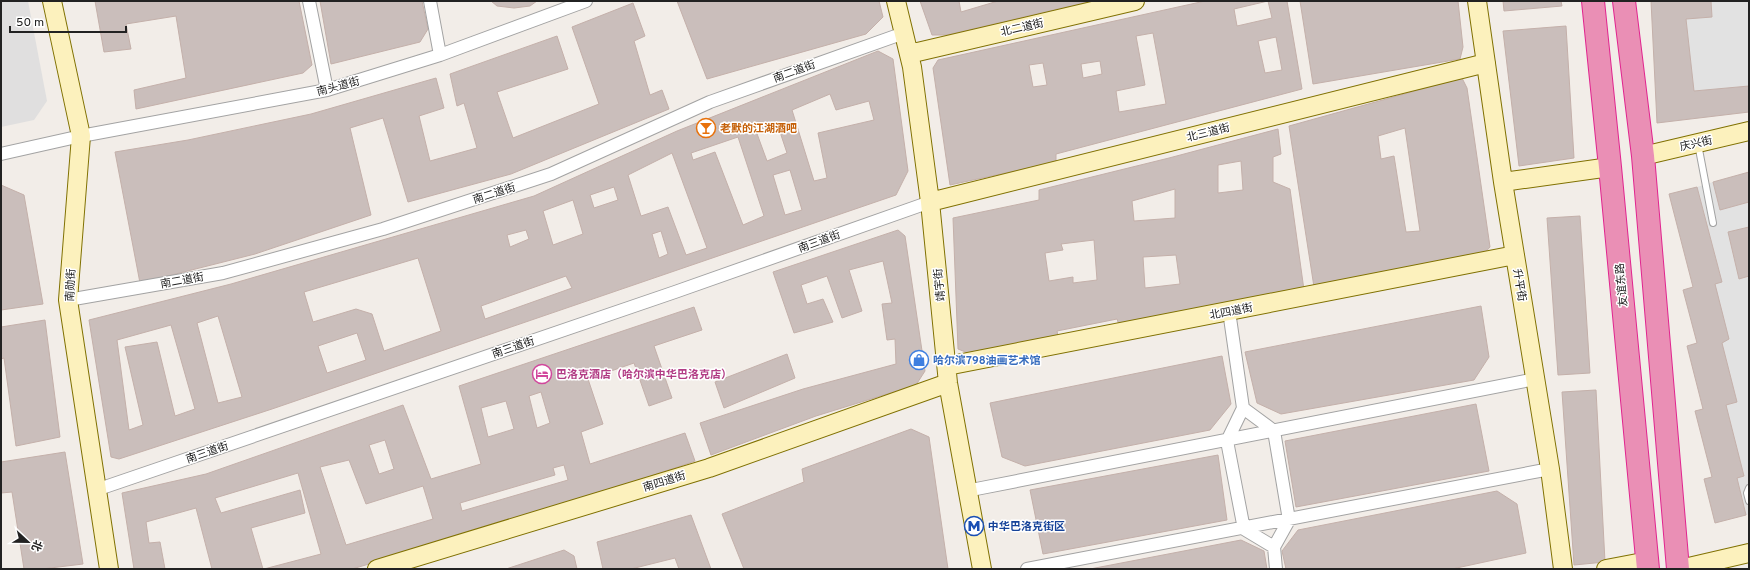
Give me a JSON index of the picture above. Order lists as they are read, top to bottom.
{
  "streets": {
    "highway": ["友谊东路"],
    "street": [
      "北二道街",
      "南二道街",
      "南头道街",
      "北三道街",
      "庆兴街",
      "南三道街",
      "南勋街",
      "靖宇街",
      "升平街",
      "北四道街",
      "南四道街"
    ]
  },
  "crossings": [
    ["北二道街", "靖宇街"],
    ["南二道街", "南勋街"],
    ["南二道街", "靖宇街"],
    ["南头道街", "南勋街"],
    ["北三道街", "南三道街"],
    ["北三道街", "靖宇街"],
    ["北三道街", "升平街"],
    ["南三道街", "南勋街"],
    ["南三道街", "靖宇街"],
    ["靖宇街", "北四道街"],
    ["靖宇街", "南四道街"],
    ["升平街", "北四道街"],
    ["北四道街", "南四道街"]
  ],
  "places": {
    "bar": ["老默的江湖酒吧"],
    "shop": ["哈尔滨798油画艺术馆"],
    "hotel": ["巴洛克酒店（哈尔滨中华巴洛克店）"],
    "metro station": ["中华巴洛克街区"]
  },
  "scale_bar": "50 m",
  "north": "right"
}
